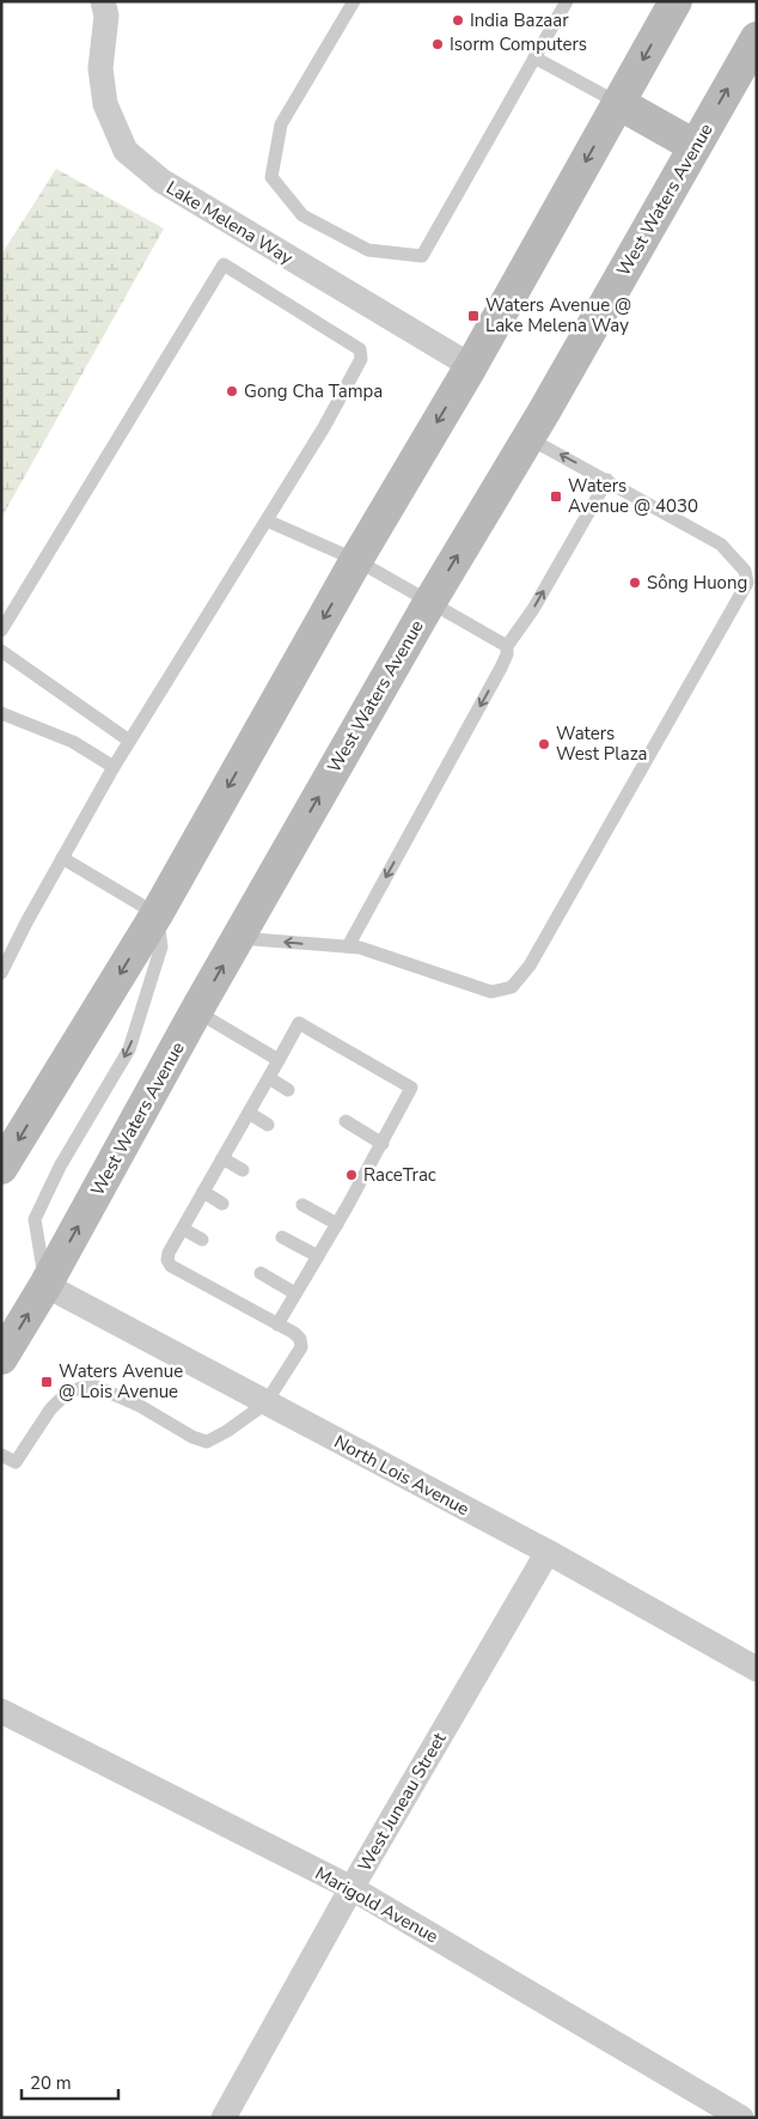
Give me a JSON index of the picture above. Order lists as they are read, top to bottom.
{
  "streets": {
    "main road": ["West Waters Avenue"],
    "street": [
      "Lake Melena Way",
      "North Lois Avenue",
      "West Juneau Street",
      "Marigold Avenue"
    ]
  },
  "crossings": [
    ["West Waters Avenue", "North Lois Avenue"],
    ["North Lois Avenue", "West Juneau Street"],
    ["West Juneau Street", "Marigold Avenue"]
  ],
  "places": {
    "other": [
      "India Bazaar",
      "Isorm Computers",
      "Gong Cha Tampa",
      "Sông Huong",
      "Waters West Plaza",
      "RaceTrac"
    ],
    "transit": ["Waters Avenue @ Lake Melena Way", "Waters Avenue @ 4030", "Waters Avenue @ Lois Avenue"]
  },
  "scale_bar": "20 m"
}
